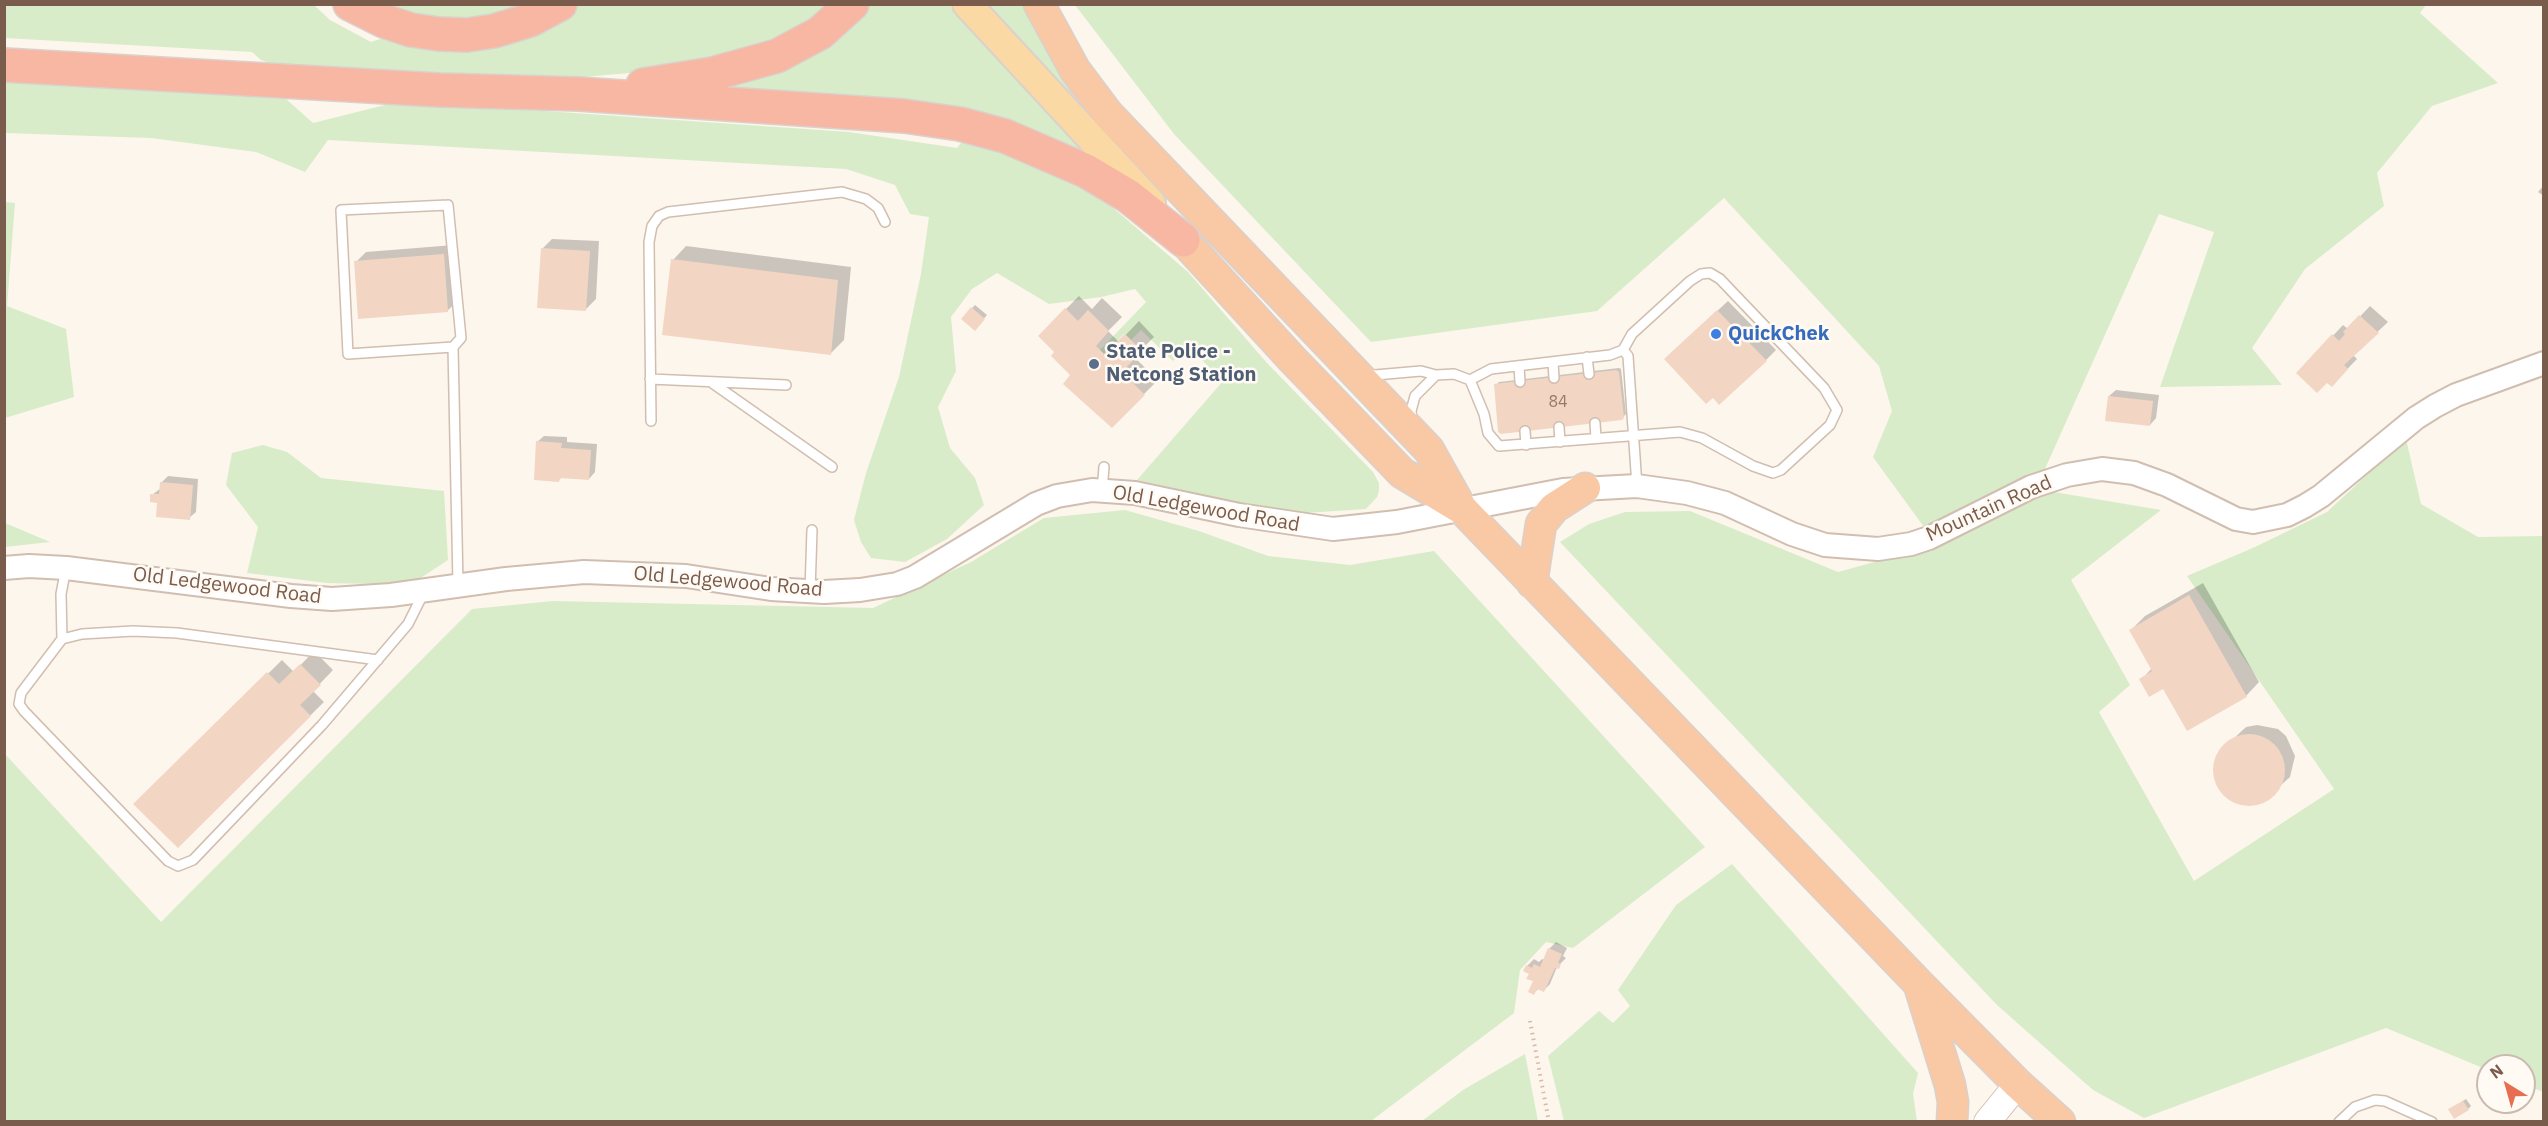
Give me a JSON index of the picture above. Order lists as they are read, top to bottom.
{
  "streets": {
    "street": ["Old Ledgewood Road", "Mountain Road"]
  },
  "crossings": [
    ["Old Ledgewood Road", "Mountain Road"]
  ],
  "places": ["QuickChek", "State Police - Netcong Station"],
  "house_numbers": ["84"],
  "north": "top left"
}
